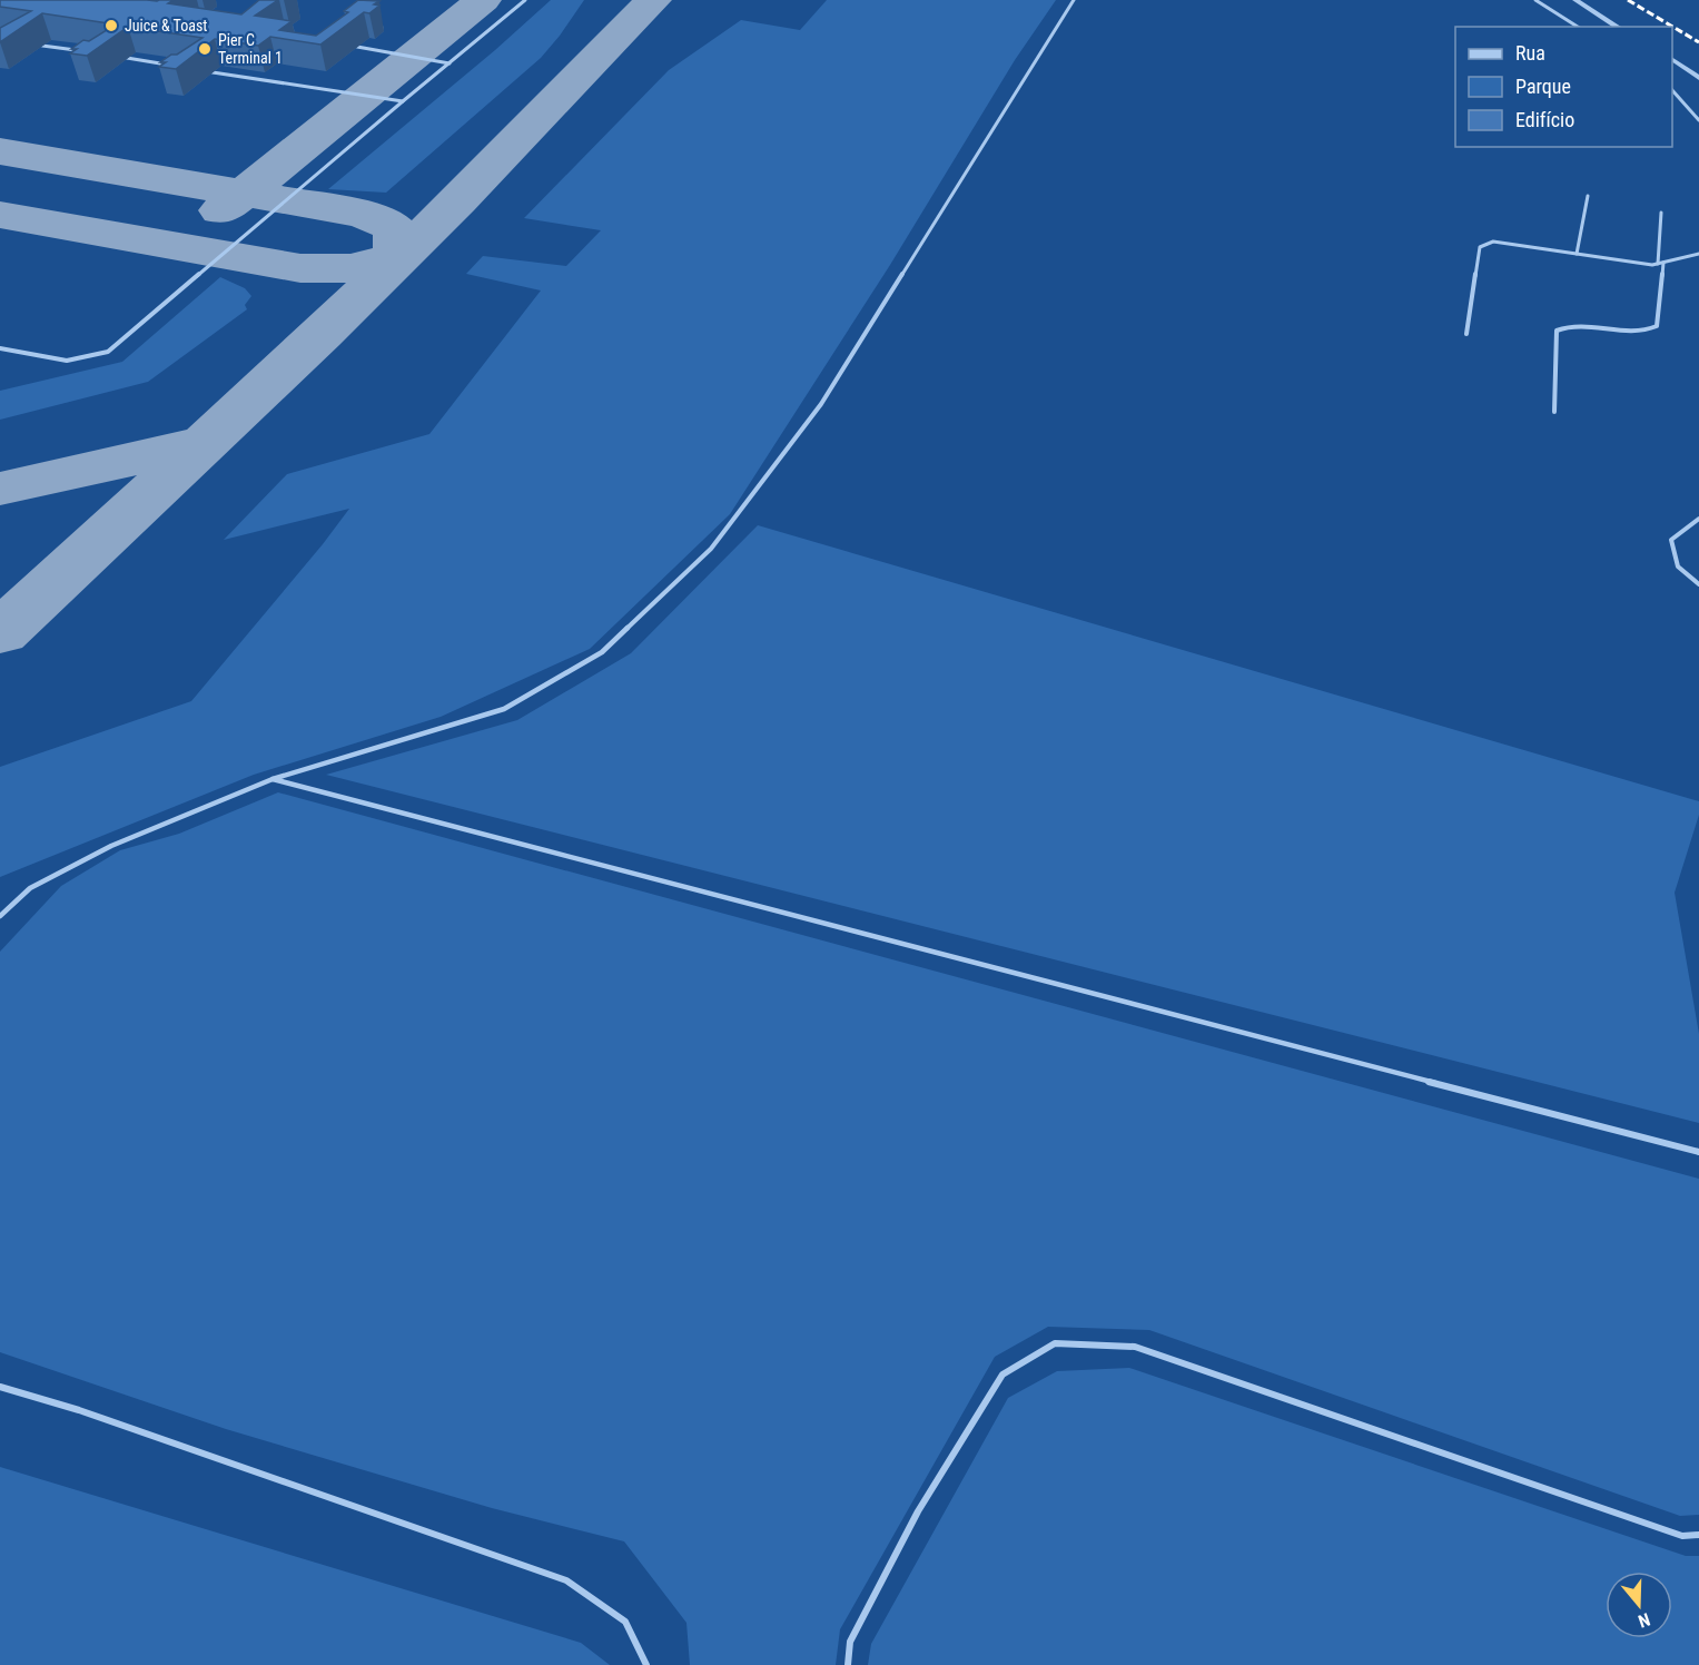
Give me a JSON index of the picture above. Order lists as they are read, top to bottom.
{
  "places": ["Juice & Toast", "Pier C Terminal 1"],
  "legend": ["Rua", "Parque", "Edifício"],
  "north": "bottom"
}
